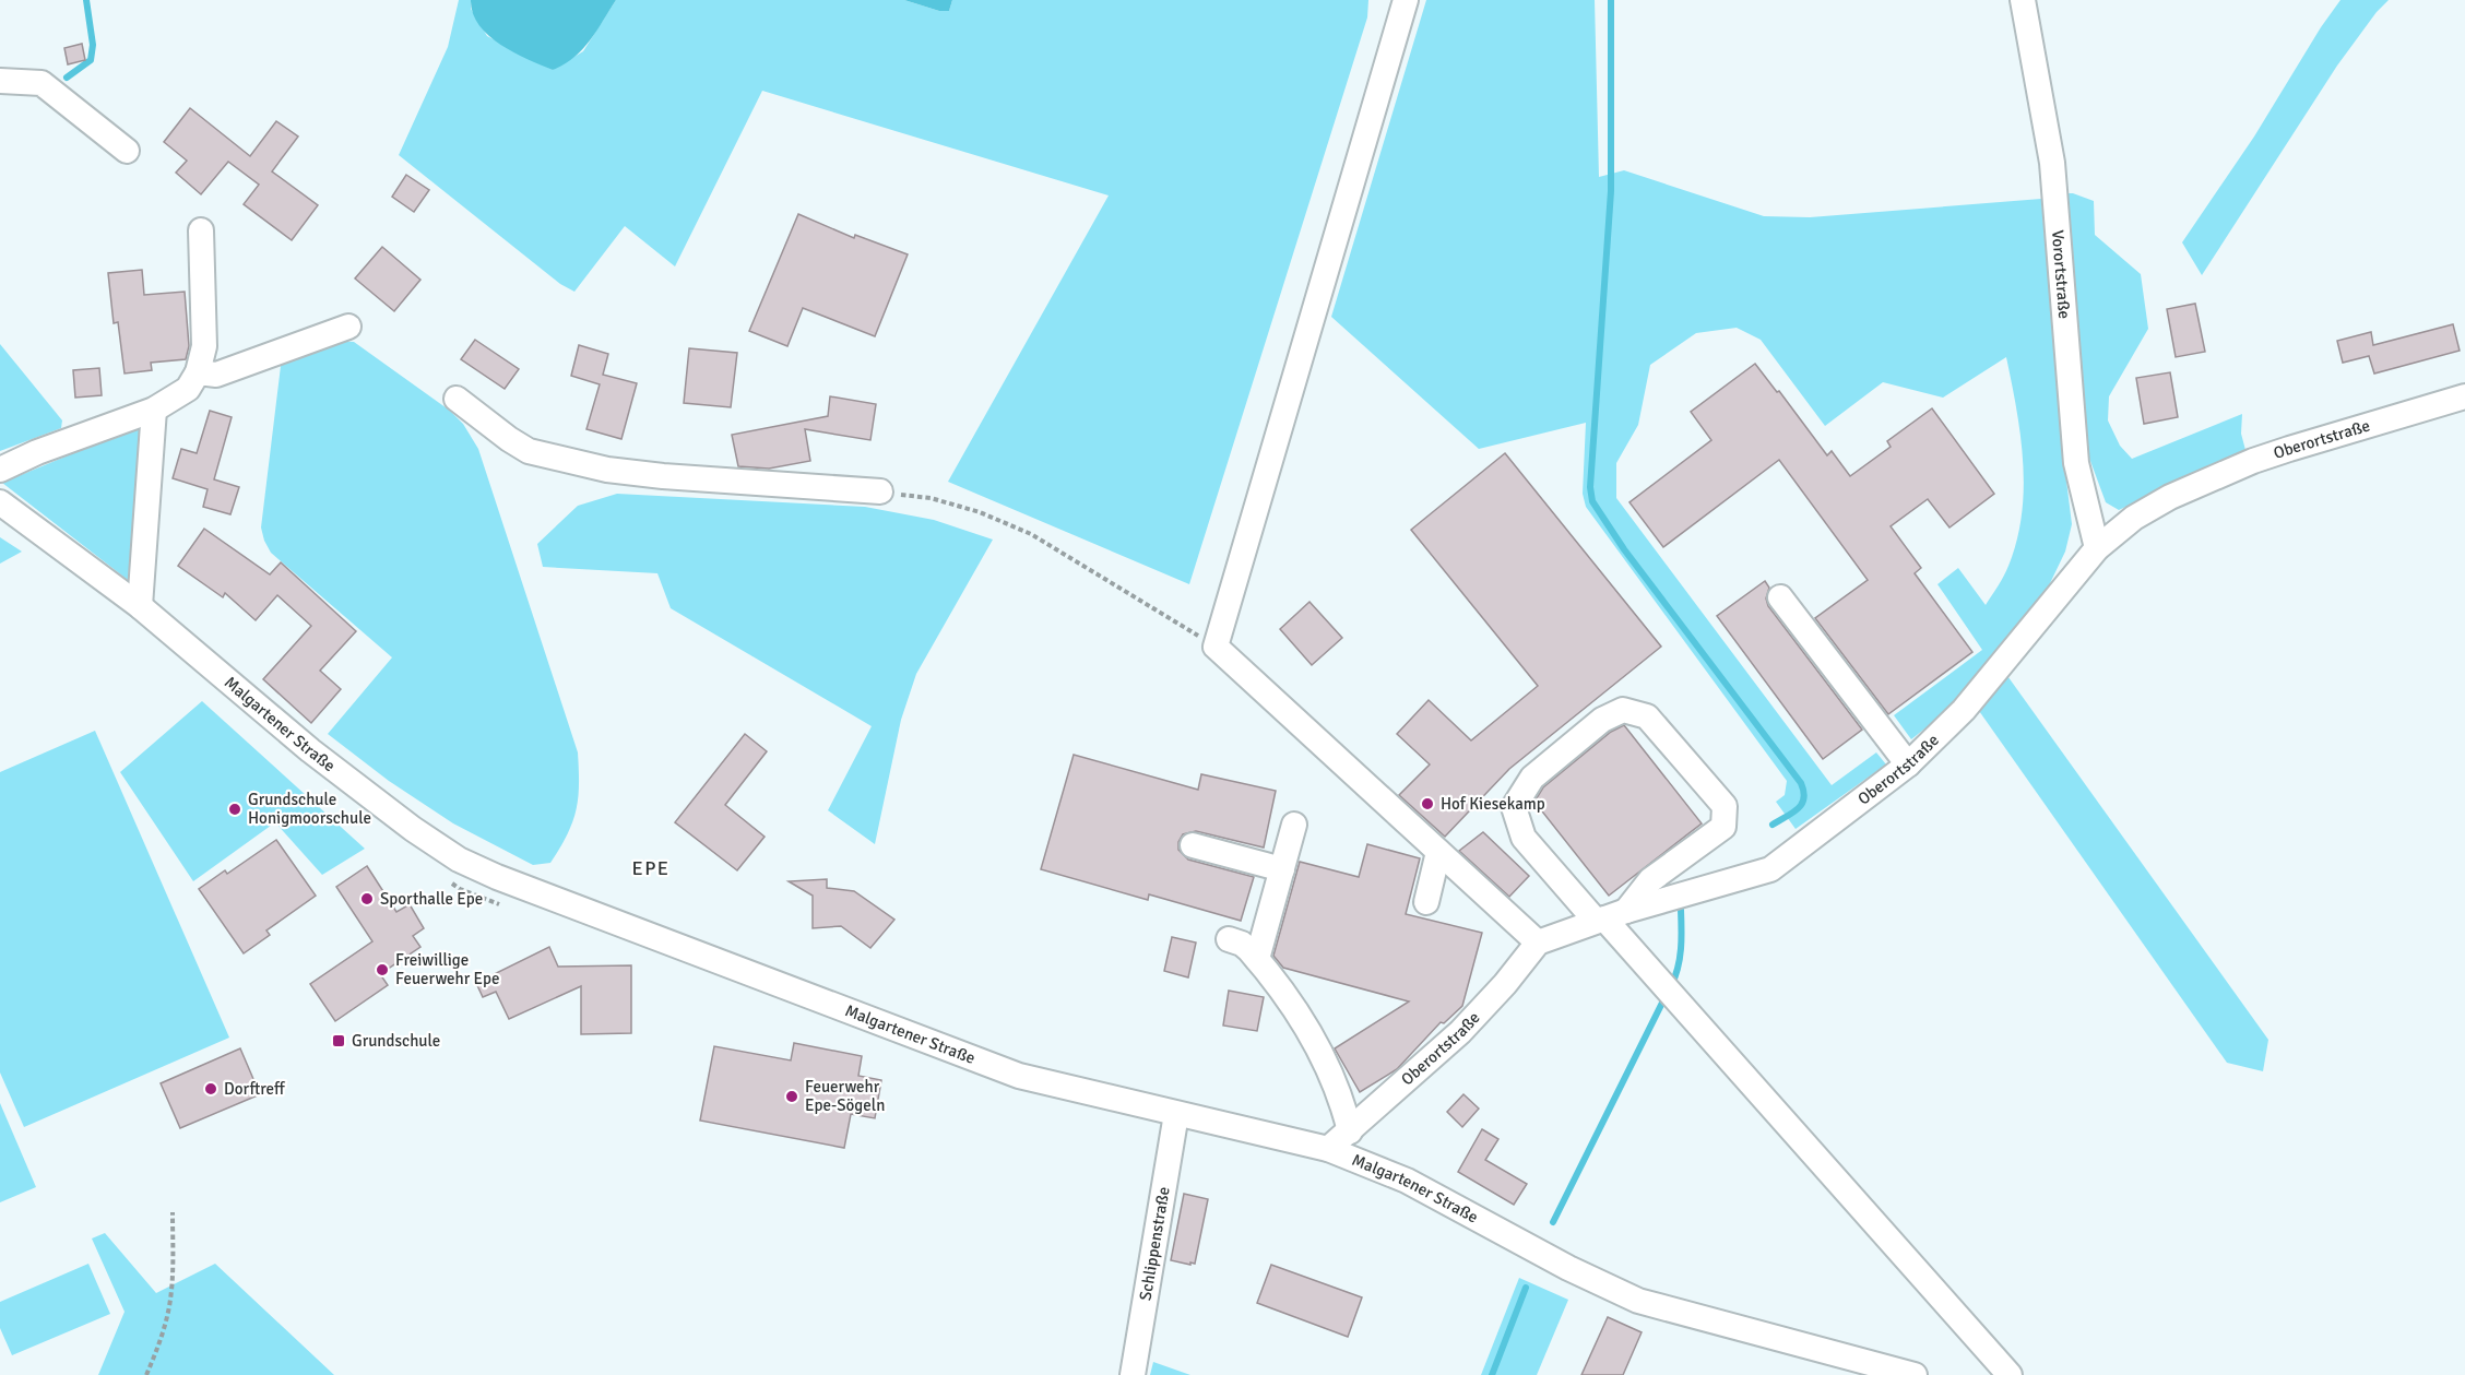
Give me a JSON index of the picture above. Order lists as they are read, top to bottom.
{
  "streets": {
    "street": [
      "Vorortstraße",
      "Oberortstraße",
      "Malgartener Straße",
      "Schlippenstraße"
    ]
  },
  "crossings": [
    ["Vorortstraße", "Oberortstraße"],
    ["Oberortstraße", "Malgartener Straße"],
    ["Malgartener Straße", "Schlippenstraße"]
  ],
  "districts": ["EPE"],
  "places": {
    "other": [
      "Hof Kiesekamp",
      "Grundschule Honigmoorschule",
      "Sporthalle Epe",
      "Freiwillige Feuerwehr Epe",
      "Dorftreff",
      "Feuerwehr Epe-Sögeln"
    ],
    "transit": ["Grundschule"]
  }
}
